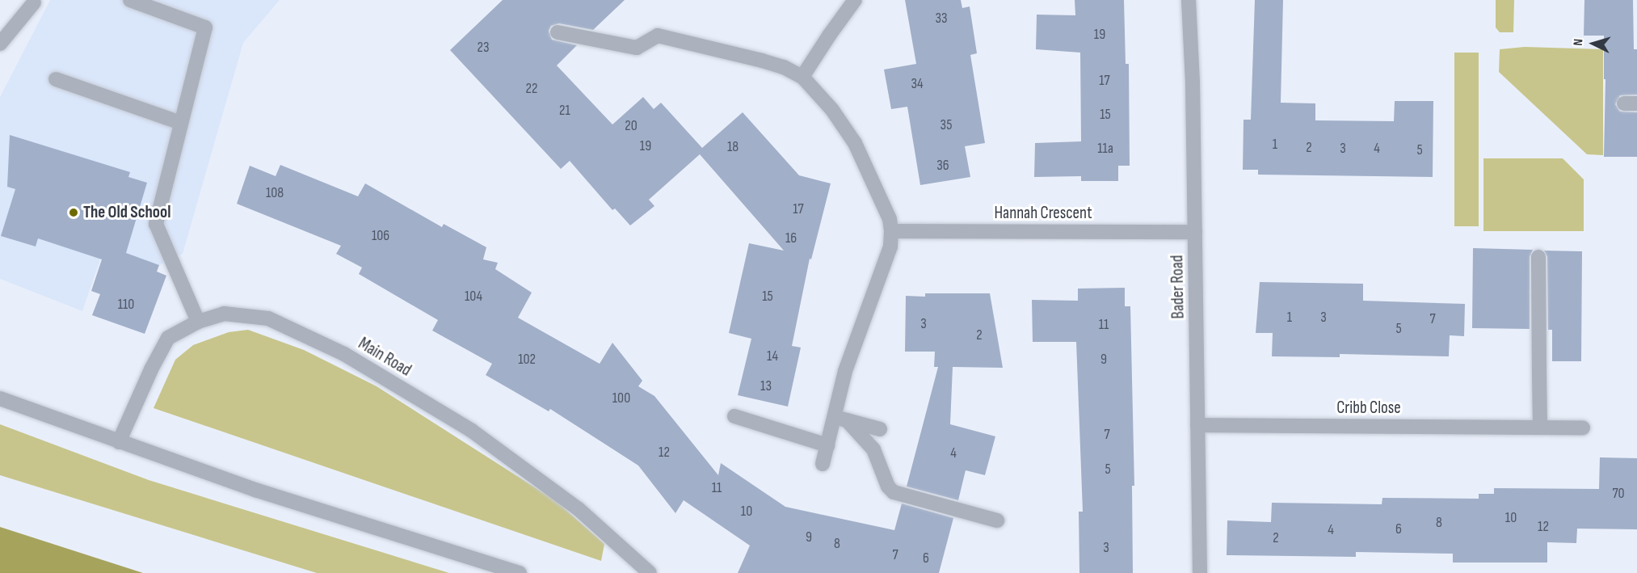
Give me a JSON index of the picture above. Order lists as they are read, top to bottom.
{
  "streets": {
    "street": [
      "Hannah Crescent",
      "Bader Road",
      "Main Road",
      "Cribb Close"
    ]
  },
  "crossings": [
    ["Hannah Crescent", "Bader Road"],
    ["Bader Road", "Cribb Close"]
  ],
  "places": ["The Old School"],
  "house_numbers": [
    "33",
    "19",
    "23",
    "17",
    "34",
    "22",
    "21",
    "15",
    "35",
    "20",
    "1",
    "19",
    "18",
    "2",
    "11a",
    "3",
    "4",
    "5",
    "36",
    "108",
    "17",
    "106",
    "16",
    "104",
    "15",
    "110",
    "1",
    "3",
    "7",
    "3",
    "11",
    "5",
    "2",
    "14",
    "102",
    "9",
    "13",
    "100",
    "7",
    "12",
    "4",
    "5",
    "11",
    "70",
    "10",
    "10",
    "8",
    "12",
    "6",
    "4",
    "9",
    "2",
    "8",
    "3",
    "7",
    "6"
  ],
  "north": "left"
}
